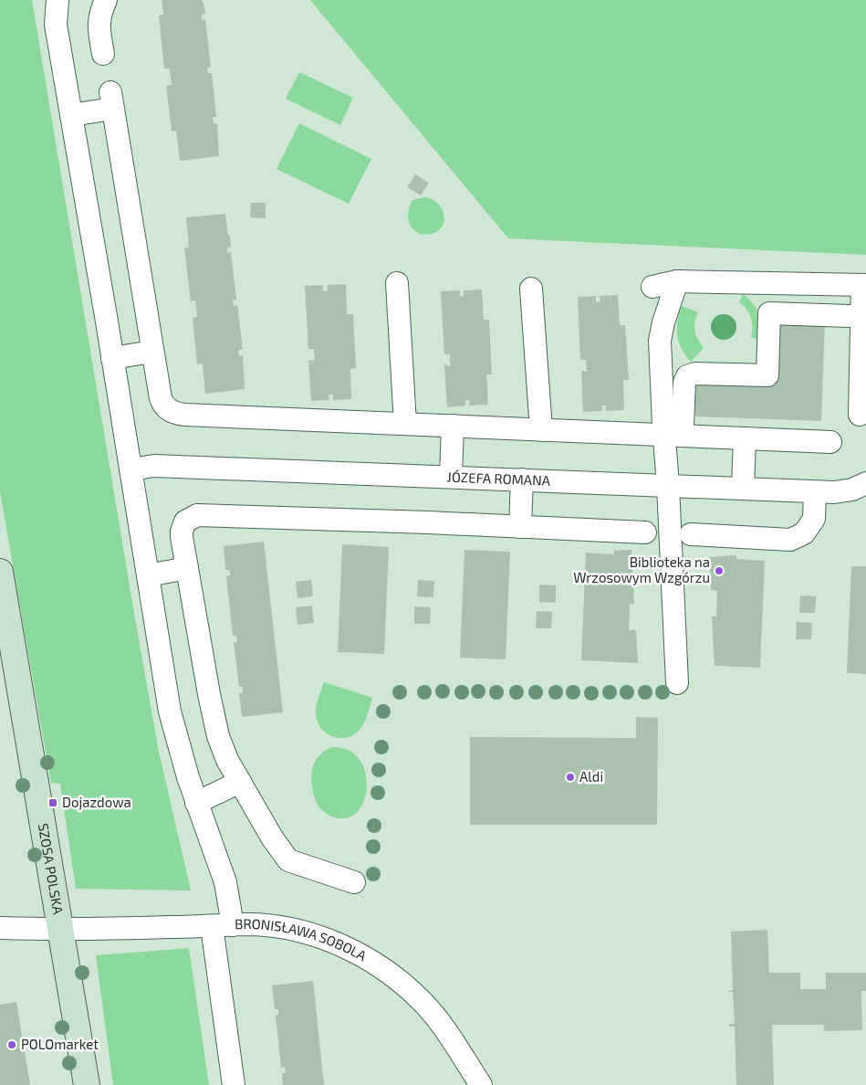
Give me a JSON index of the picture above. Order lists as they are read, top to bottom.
{
  "streets": {
    "street": ["JÓZEFA ROMANA", "SZOSA POLSKA", "BRONISŁAWA SOBOLA"]
  },
  "crossings": [
    ["SZOSA POLSKA", "BRONISŁAWA SOBOLA"]
  ],
  "places": {
    "other": ["Biblioteka na Wrzosowym Wzgórzu", "Aldi", "POLOmarket"],
    "transit": ["Dojazdowa"]
  }
}
